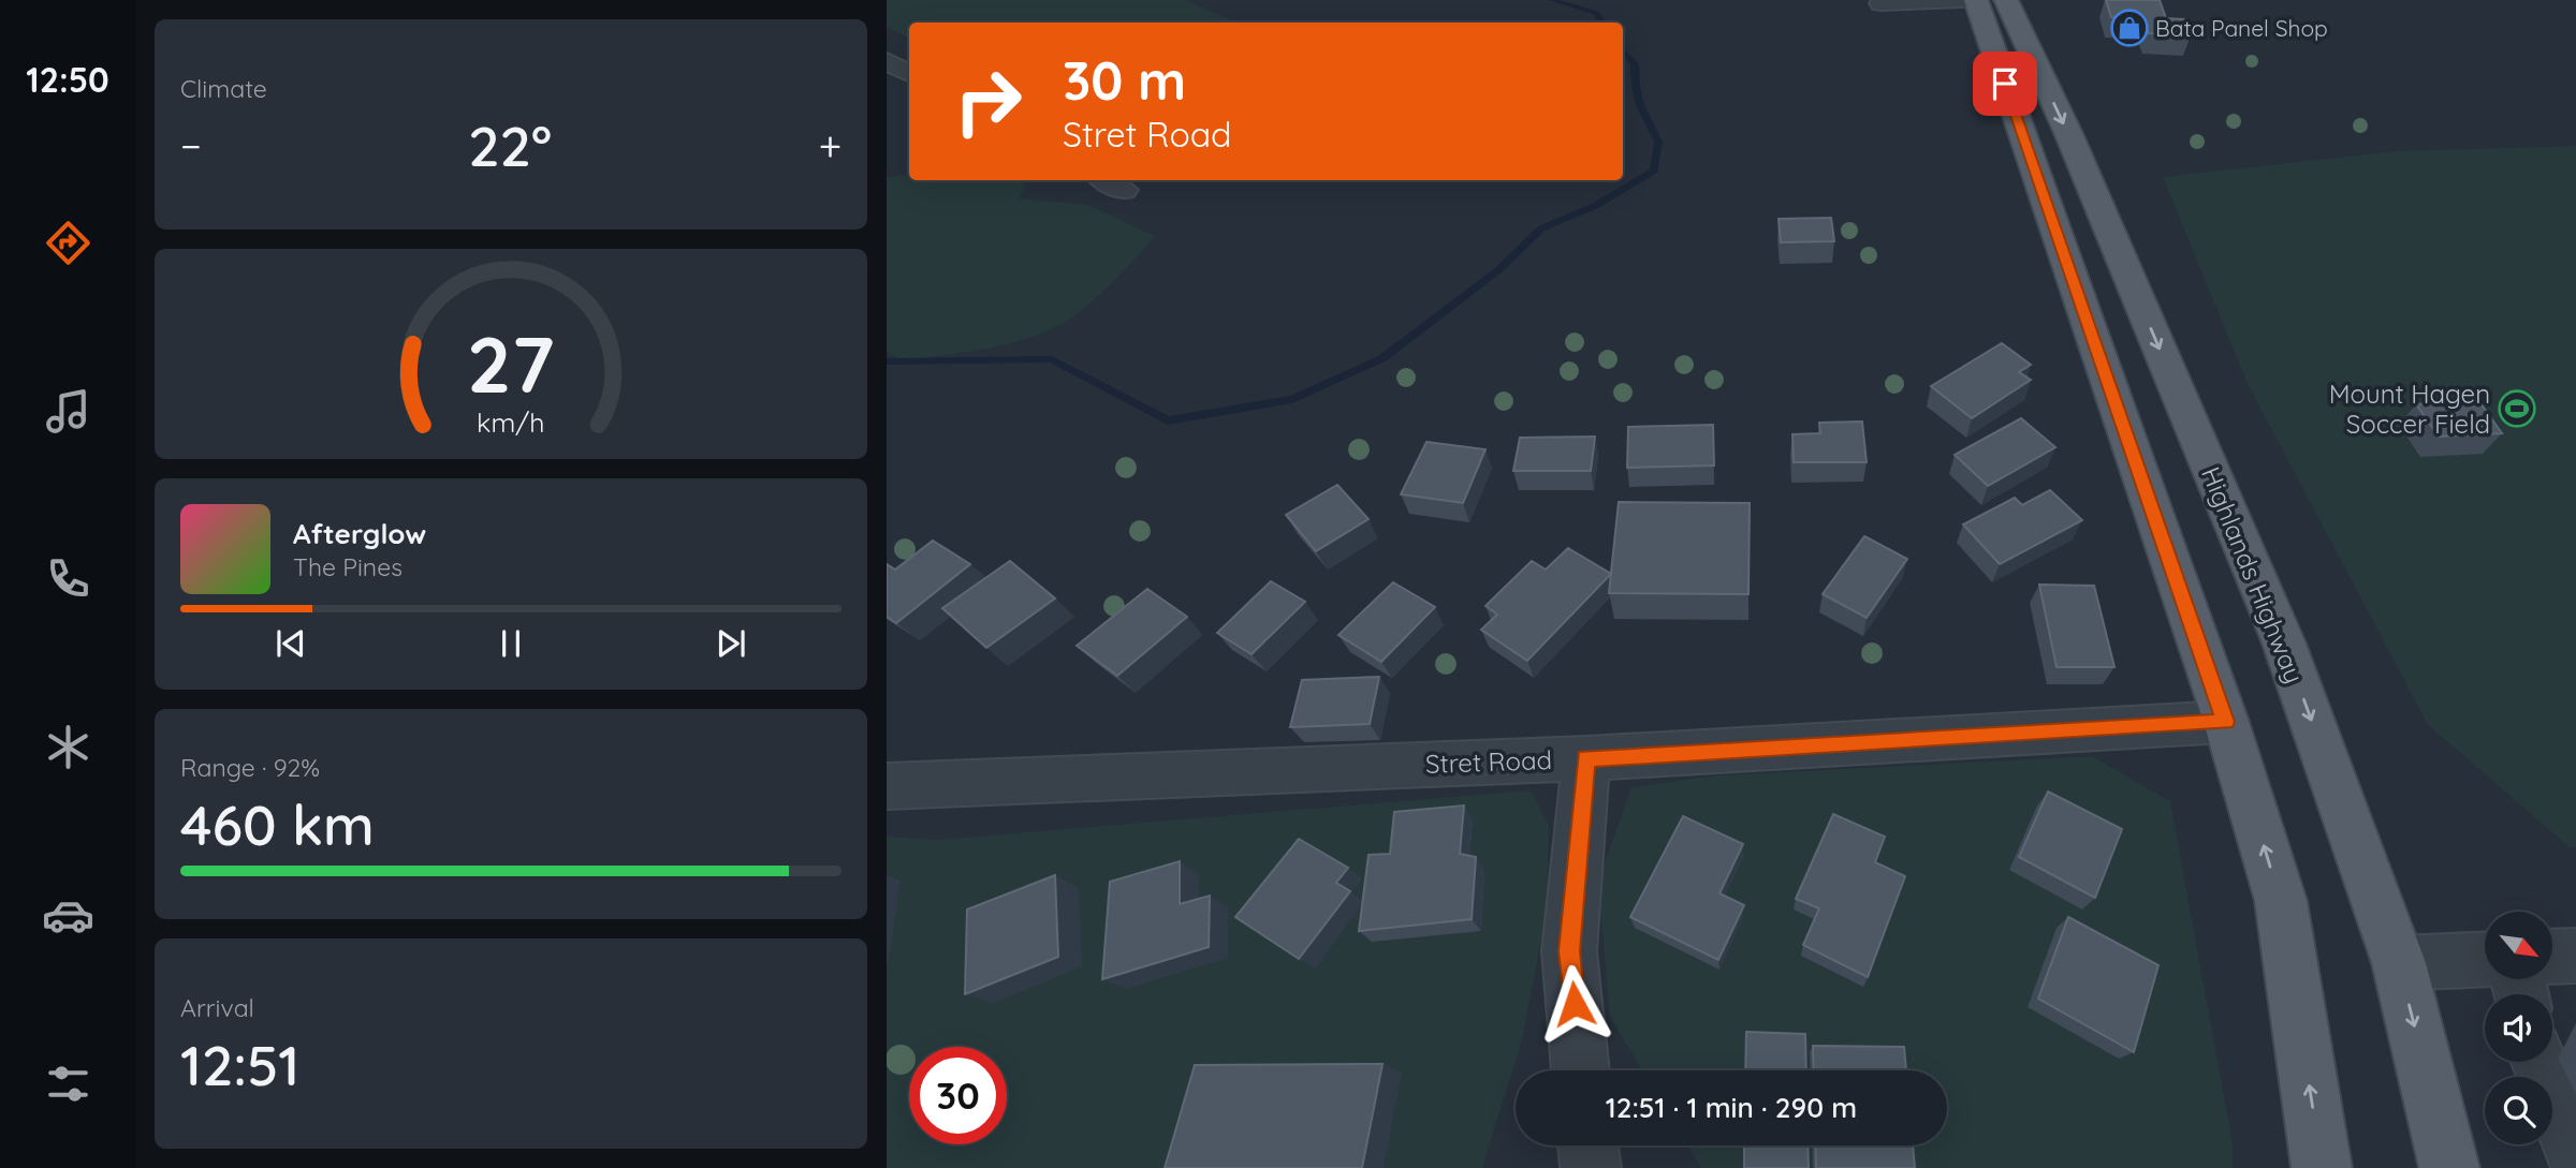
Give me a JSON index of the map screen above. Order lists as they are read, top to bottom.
{
  "streets": {
    "main road": ["Highlands Highway"],
    "street": ["Stret Road"]
  },
  "places": {
    "shop": ["Bata Panel Shop"],
    "sports": ["Mount Hagen Soccer Field"]
  },
  "north": "bottom right",
  "page": {
    "tabs": "12:50",
    "tile": [
      "Climate",
      ["Range · 92%", "460 km"],
      ["Arrival", "12:51"]
    ],
    "turn": ["30 m", "Stret Road"],
    "heat": ["−", "22°", "+"],
    "song": ["Afterglow", "The Pines"],
    "limit": "30",
    "trip": "12:51 · 1 min · 290 m",
    "gauge": ["27", "km/h"]
  }
}
